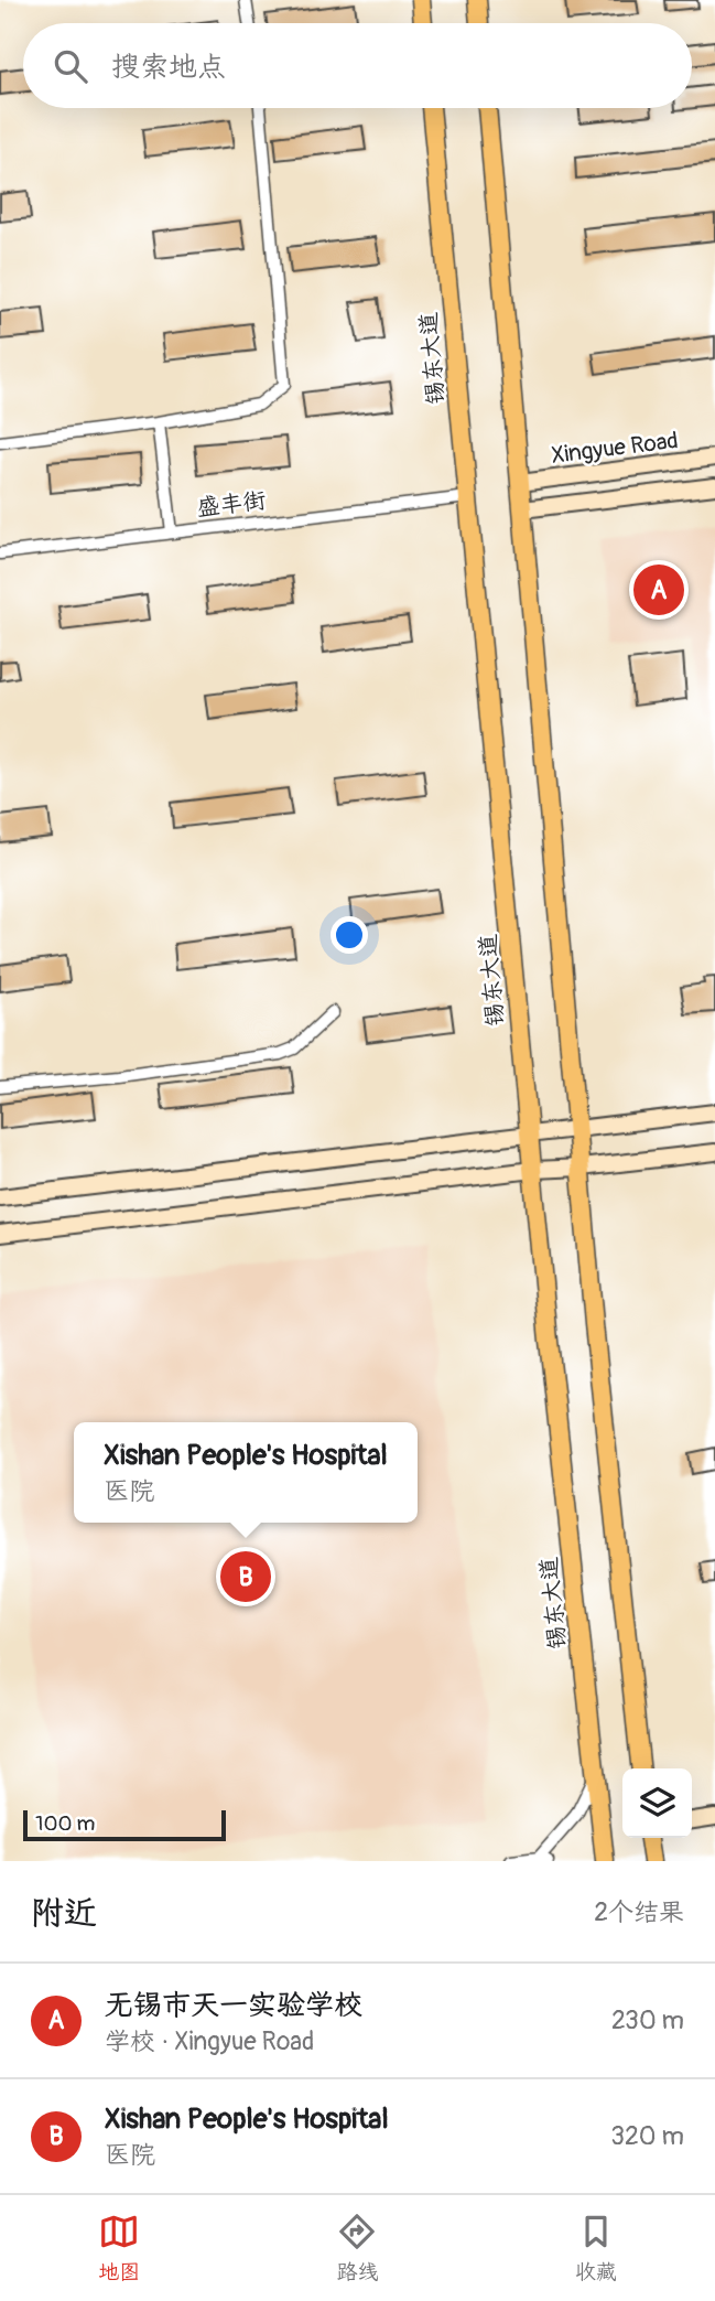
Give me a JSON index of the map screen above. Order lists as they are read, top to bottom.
{
  "streets": {
    "main road": ["锡东大道", "Xingyue Road"],
    "street": ["盛丰街"]
  },
  "crossings": [
    ["锡东大道", "盛丰街"]
  ],
  "scale_bar": "100 m",
  "page": {
    "search": "搜索地点",
    "pins": ["A", "B"],
    "popup": ["Xishan People's Hospital", "医院"],
    "scale": "100 m",
    "heading": ["附近", "2个结果"],
    "list": [
      {
        "mark": "A",
        "name": "无锡市天一实验学校",
        "note": "学校 · Xingyue Road",
        "value": "230 m"
      },
      {
        "mark": "B",
        "name": "Xishan People's Hospital",
        "note": "医院",
        "value": "320 m"
      }
    ],
    "nav": ["地图", "路线", "收藏"]
  }
}
